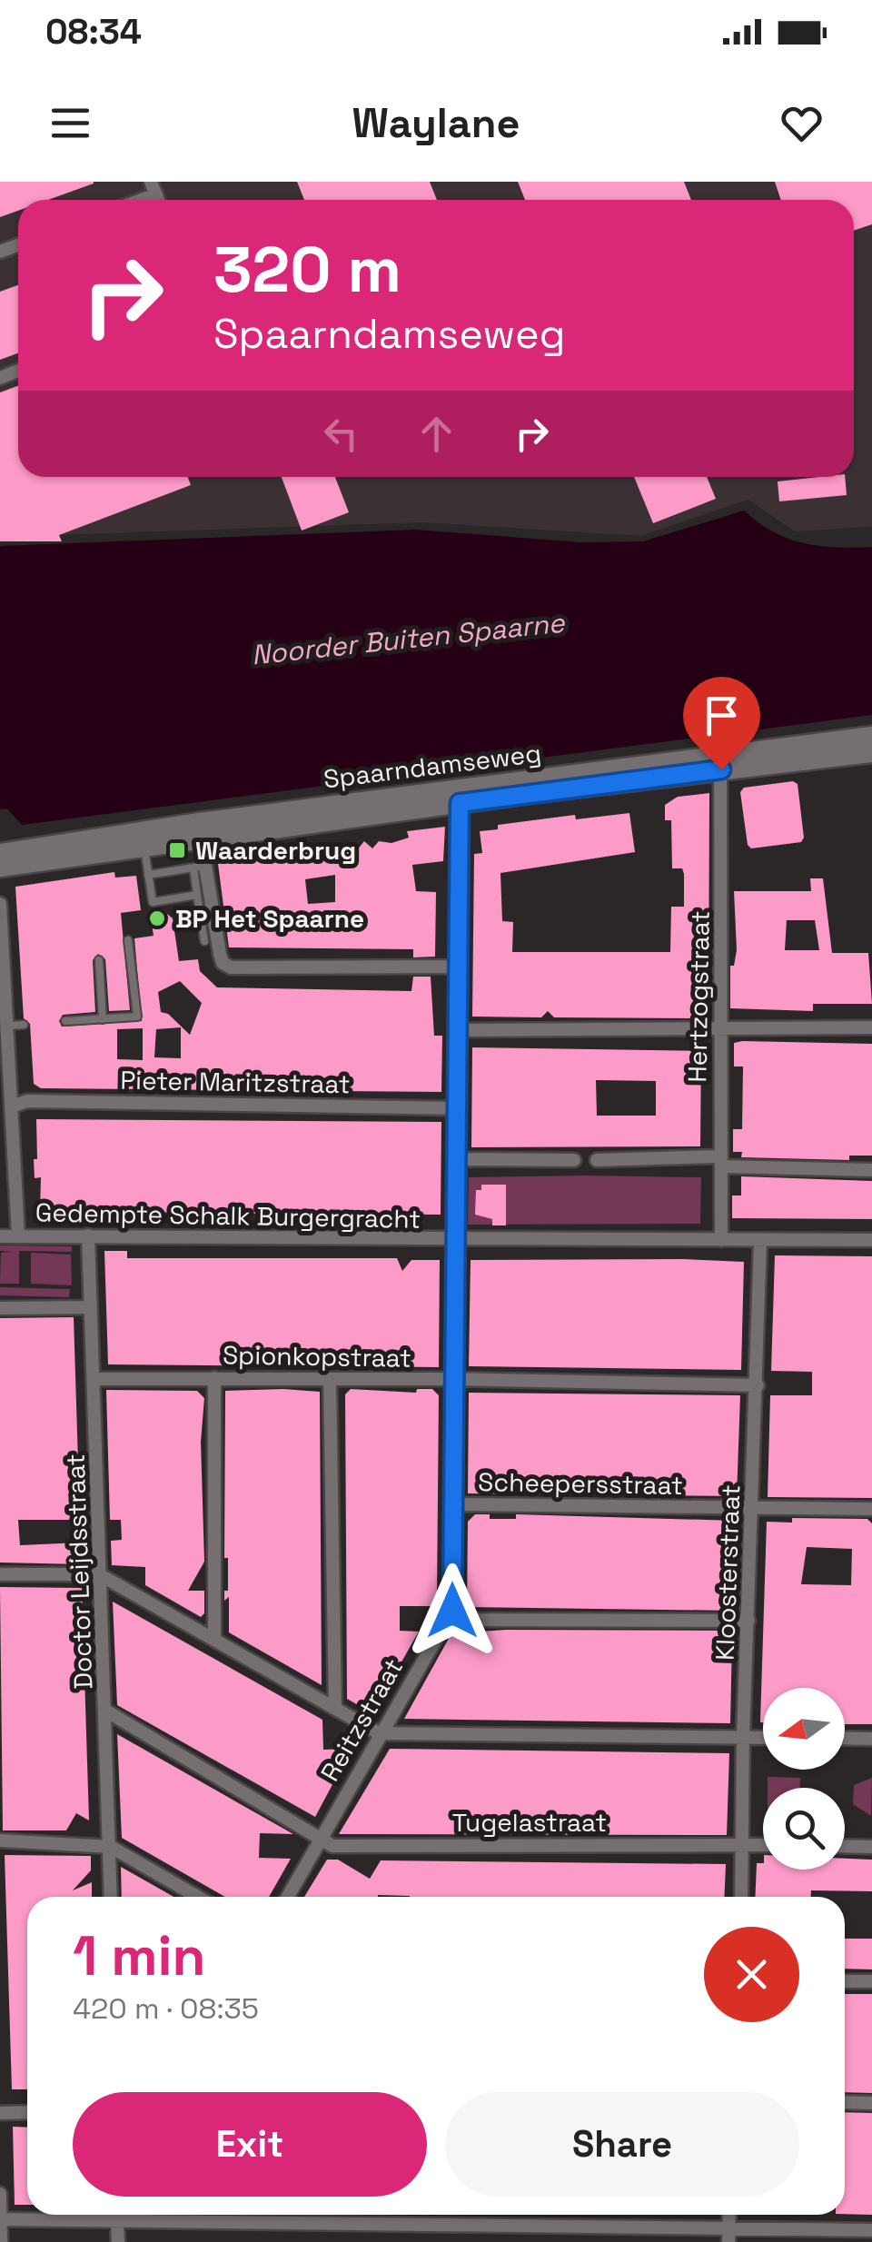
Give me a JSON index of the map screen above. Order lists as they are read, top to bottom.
{
  "streets": {
    "main road": ["Spaarndamseweg"],
    "street": [
      "Hertzogstraat",
      "Pieter Maritzstraat",
      "Gedempte Schalk Burgergracht",
      "Spionkopstraat",
      "Scheepersstraat",
      "Doctor Leijdsstraat",
      "Kloosterstraat",
      "Reitzstraat",
      "Tugelastraat"
    ]
  },
  "crossings": [
    ["Spaarndamseweg", "Hertzogstraat"],
    ["Hertzogstraat", "Gedempte Schalk Burgergracht"],
    ["Gedempte Schalk Burgergracht", "Doctor Leijdsstraat"],
    ["Gedempte Schalk Burgergracht", "Kloosterstraat"],
    ["Spionkopstraat", "Doctor Leijdsstraat"],
    ["Spionkopstraat", "Kloosterstraat"],
    ["Scheepersstraat", "Kloosterstraat"],
    ["Kloosterstraat", "Tugelastraat"],
    ["Reitzstraat", "Tugelastraat"]
  ],
  "water": ["Noorder Buiten Spaarne"],
  "places": {
    "transit": ["Waarderbrug"],
    "other": ["BP Het Spaarne"]
  },
  "north": "left",
  "page": {
    "status": "08:34",
    "header": "Waylane",
    "turn": ["320 m", "Spaarndamseweg"],
    "heading": ["1 min", "420 m · 08:35"],
    "buttons": ["Exit", "Share"]
  }
}
